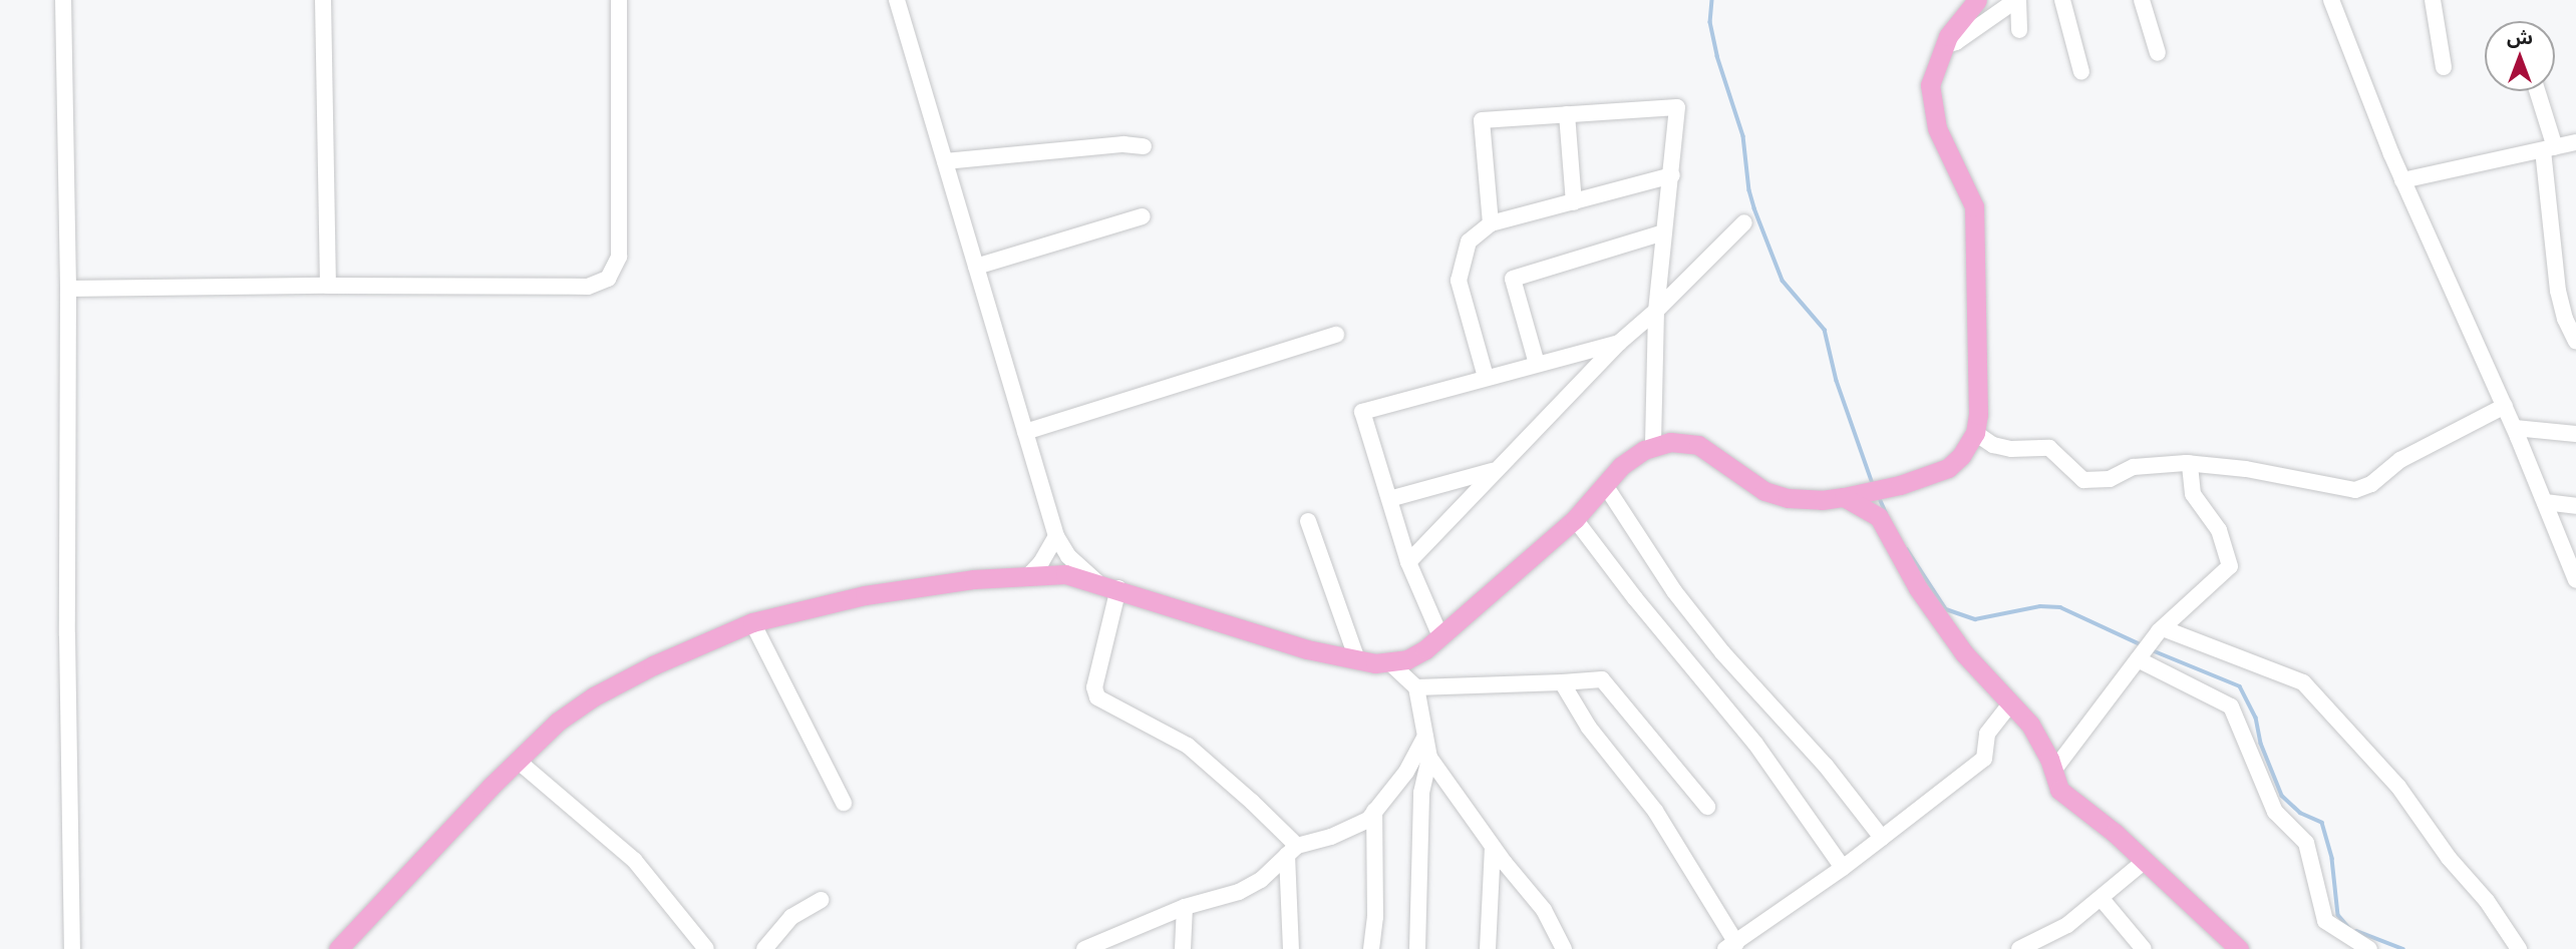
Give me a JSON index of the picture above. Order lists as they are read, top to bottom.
{
  "north": "top"
}
